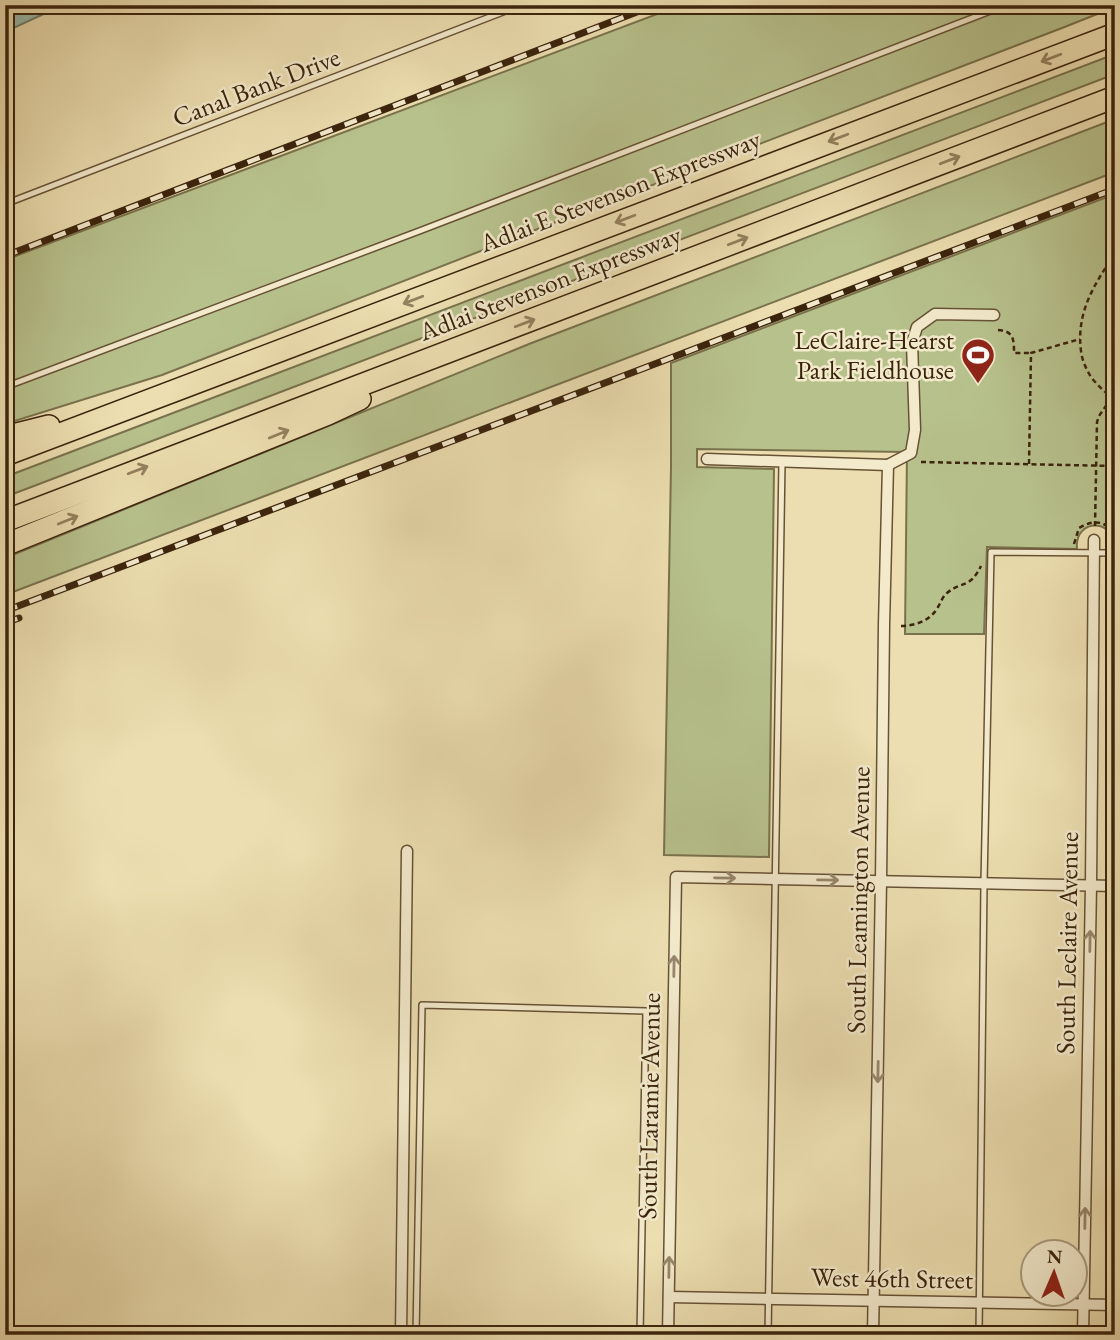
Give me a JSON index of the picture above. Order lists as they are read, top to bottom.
{
  "streets": {
    "highway": ["Adlai E Stevenson Expressway", "Adlai Stevenson Expressway"],
    "street": [
      "South Leamington Avenue",
      "South Leclaire Avenue",
      "South Laramie Avenue",
      "West 46th Street"
    ],
    "lane": ["Canal Bank Drive"]
  },
  "crossings": [
    ["South Leamington Avenue", "West 46th Street"],
    ["South Laramie Avenue", "West 46th Street"]
  ],
  "one_way": ["South Leamington Avenue", "South Leclaire Avenue", "South Laramie Avenue"],
  "places": {
    "sports": ["LeClaire-Hearst Park Fieldhouse"]
  },
  "north": "top"
}
